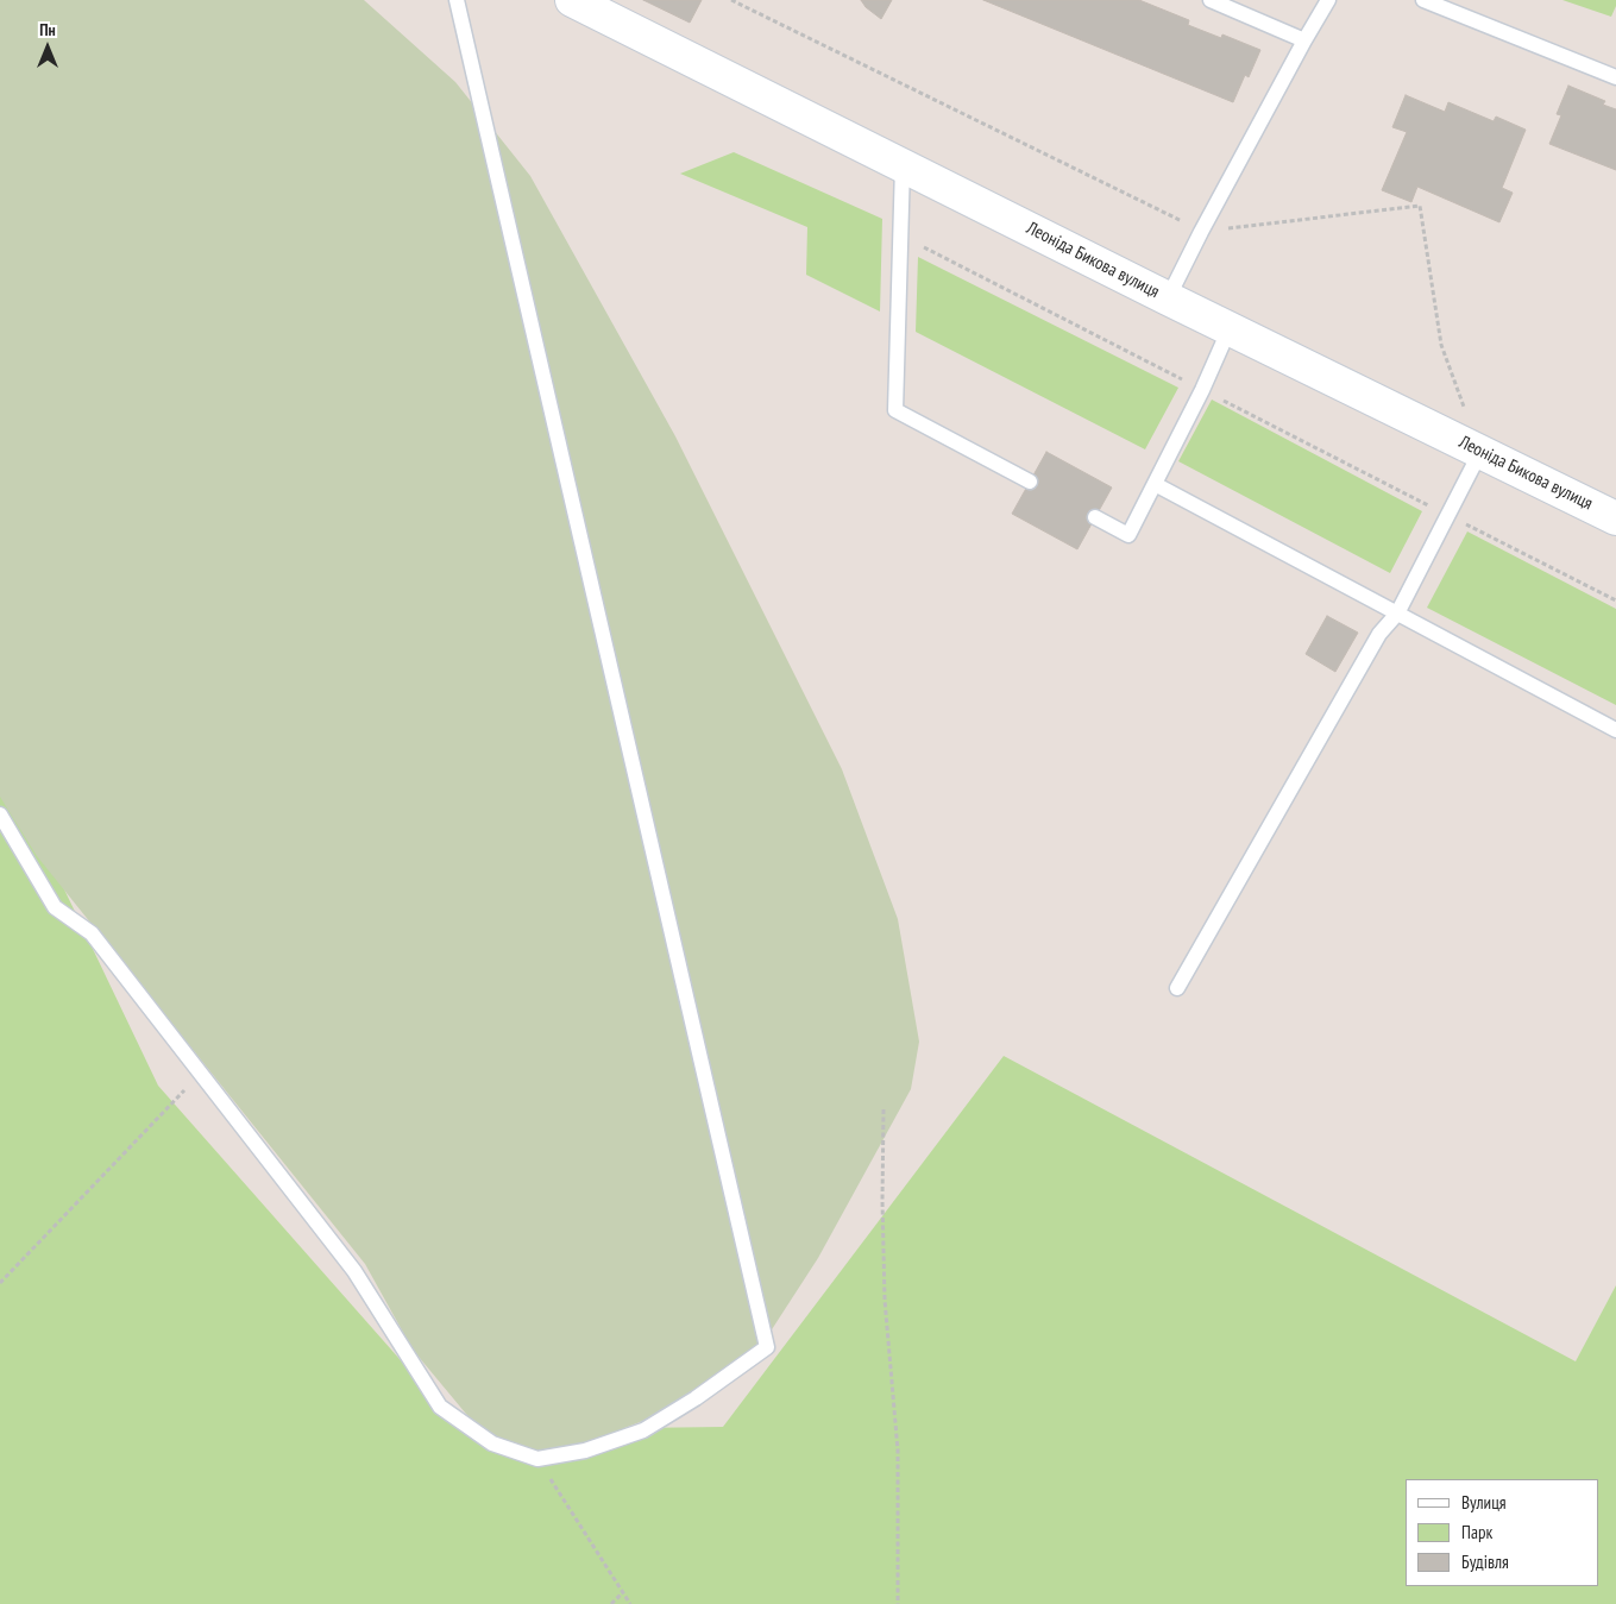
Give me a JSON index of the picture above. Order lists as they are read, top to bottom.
{
  "streets": {
    "street": ["Леоніда Бикова вулиця"]
  },
  "legend": ["Вулиця", "Парк", "Будівля"],
  "north": "top"
}
